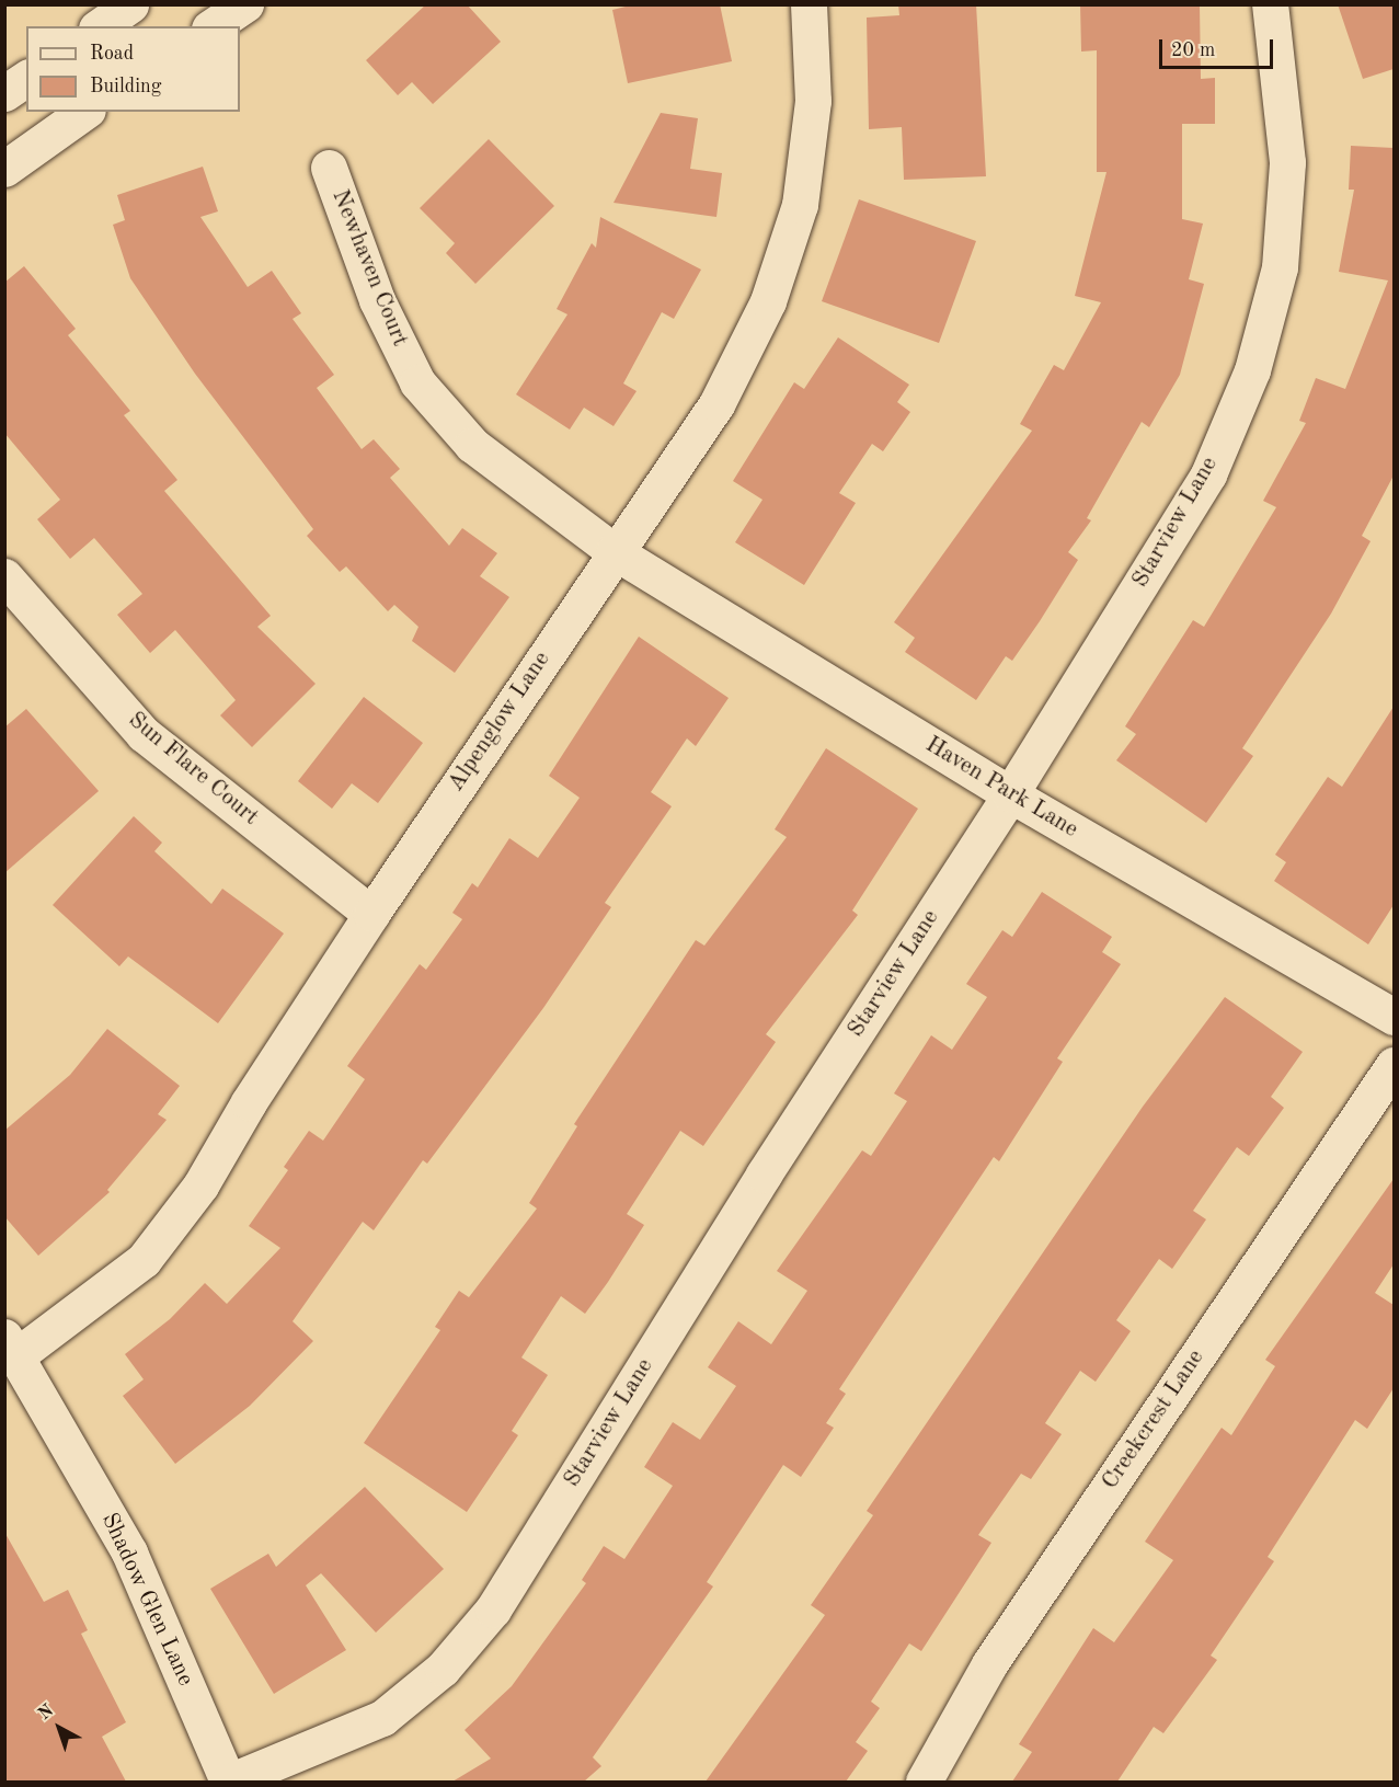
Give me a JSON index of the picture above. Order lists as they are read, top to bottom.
{
  "streets": {
    "street": [
      "Newhaven Court",
      "Starview Lane",
      "Alpenglow Lane",
      "Sun Flare Court",
      "Haven Park Lane",
      "Creekcrest Lane",
      "Shadow Glen Lane"
    ]
  },
  "crossings": [
    ["Newhaven Court", "Alpenglow Lane"],
    ["Newhaven Court", "Haven Park Lane"],
    ["Starview Lane", "Haven Park Lane"],
    ["Starview Lane", "Shadow Glen Lane"],
    ["Alpenglow Lane", "Sun Flare Court"],
    ["Alpenglow Lane", "Haven Park Lane"],
    ["Alpenglow Lane", "Shadow Glen Lane"]
  ],
  "legend": ["Road", "Building"],
  "scale_bar": "20 m",
  "north": "top left"
}
